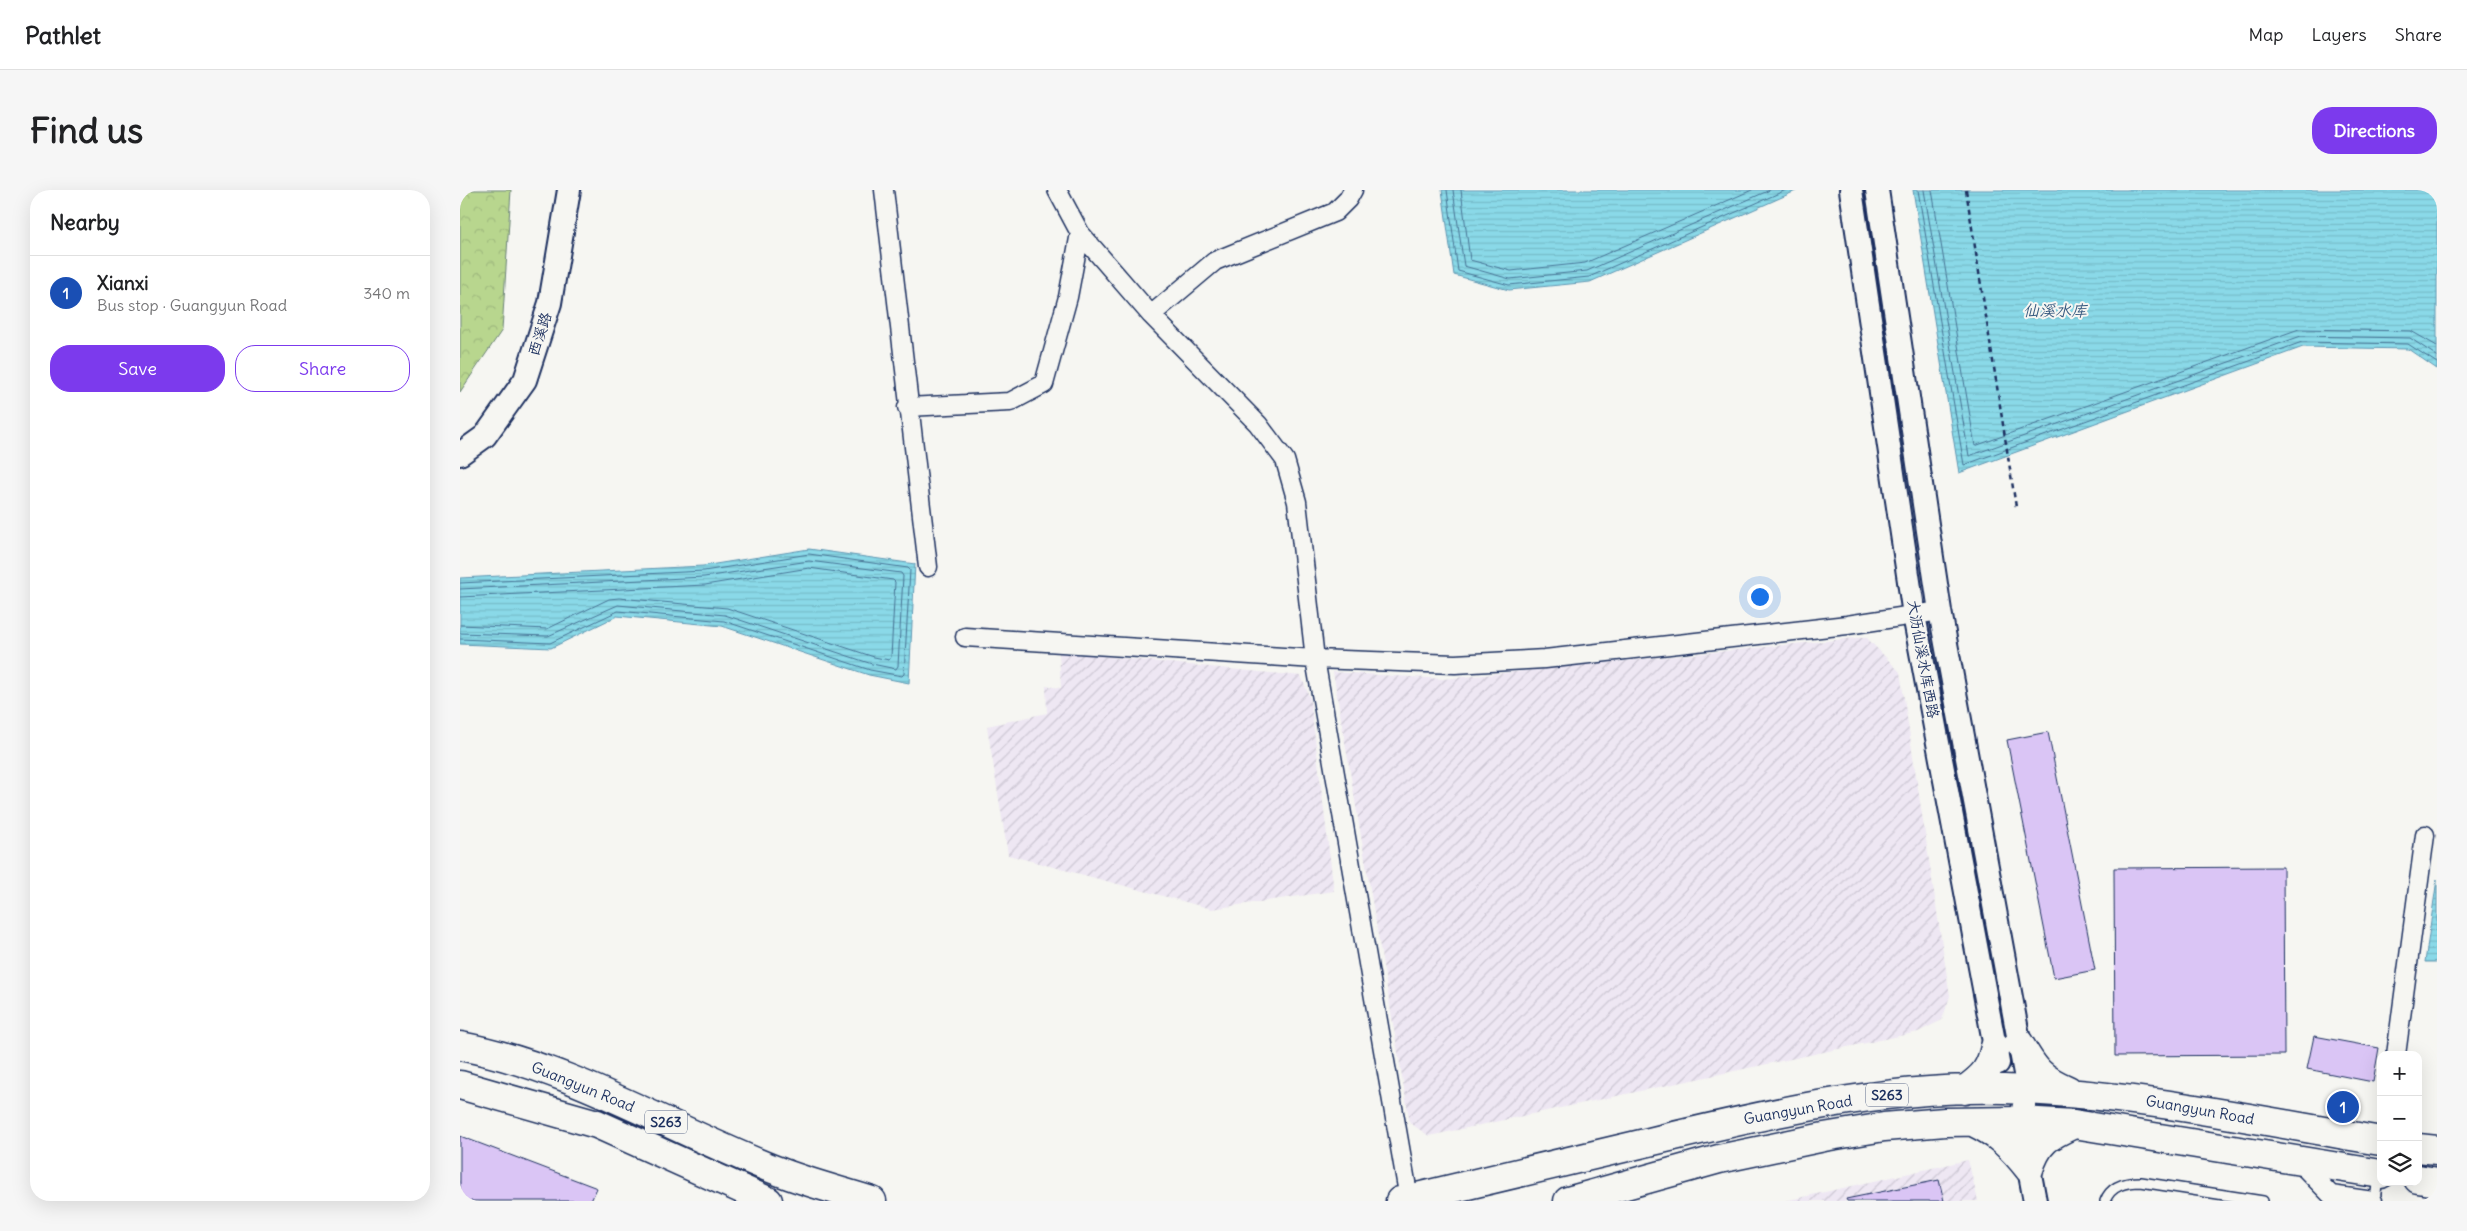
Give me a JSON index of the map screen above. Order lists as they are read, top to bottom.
{
  "streets": {
    "main road": ["Guangyun Road", "S263"],
    "street": ["西溪路", "大沥仙溪水库西路"]
  },
  "water": ["仙溪水库"],
  "page": {
    "header": "Pathlet",
    "nav": ["Map", "Layers", "Share"],
    "buttons": [
      "Directions",
      ["Save", "Share"]
    ],
    "title": "Find us",
    "heading": "Nearby",
    "list": [
      {
        "mark": "1",
        "name": "Xianxi",
        "note": "Bus stop · Guangyun Road",
        "value": "340 m"
      }
    ],
    "map_buttons": ["+", "−"],
    "pins": "1"
  }
}
